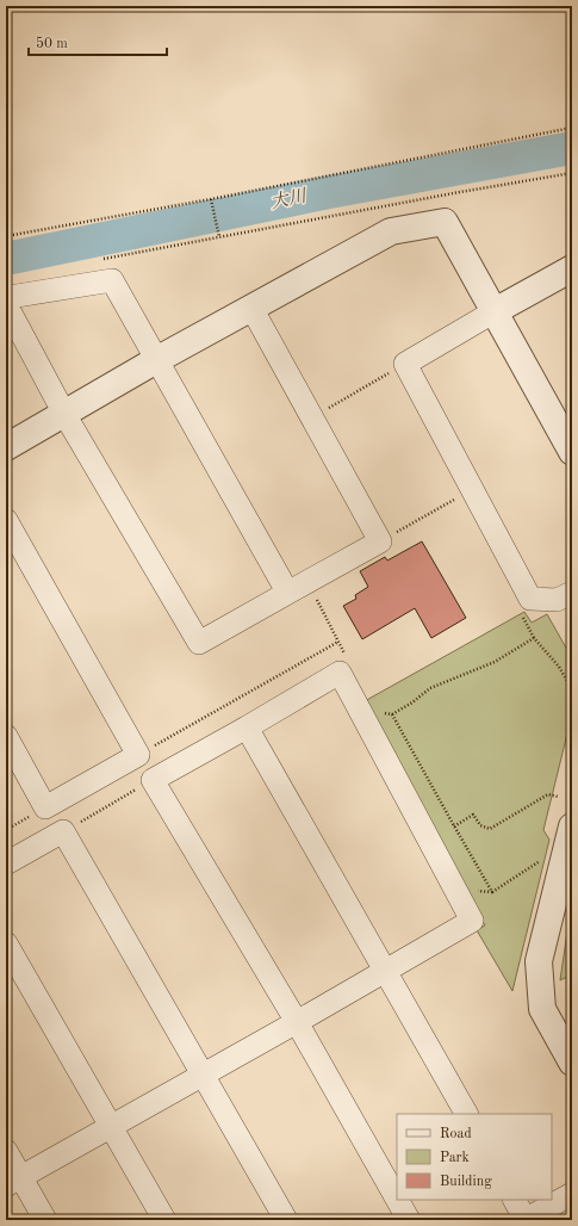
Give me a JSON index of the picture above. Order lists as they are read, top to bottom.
{
  "water": ["大川"],
  "legend": ["Road", "Park", "Building"],
  "scale_bar": "50 m"
}
